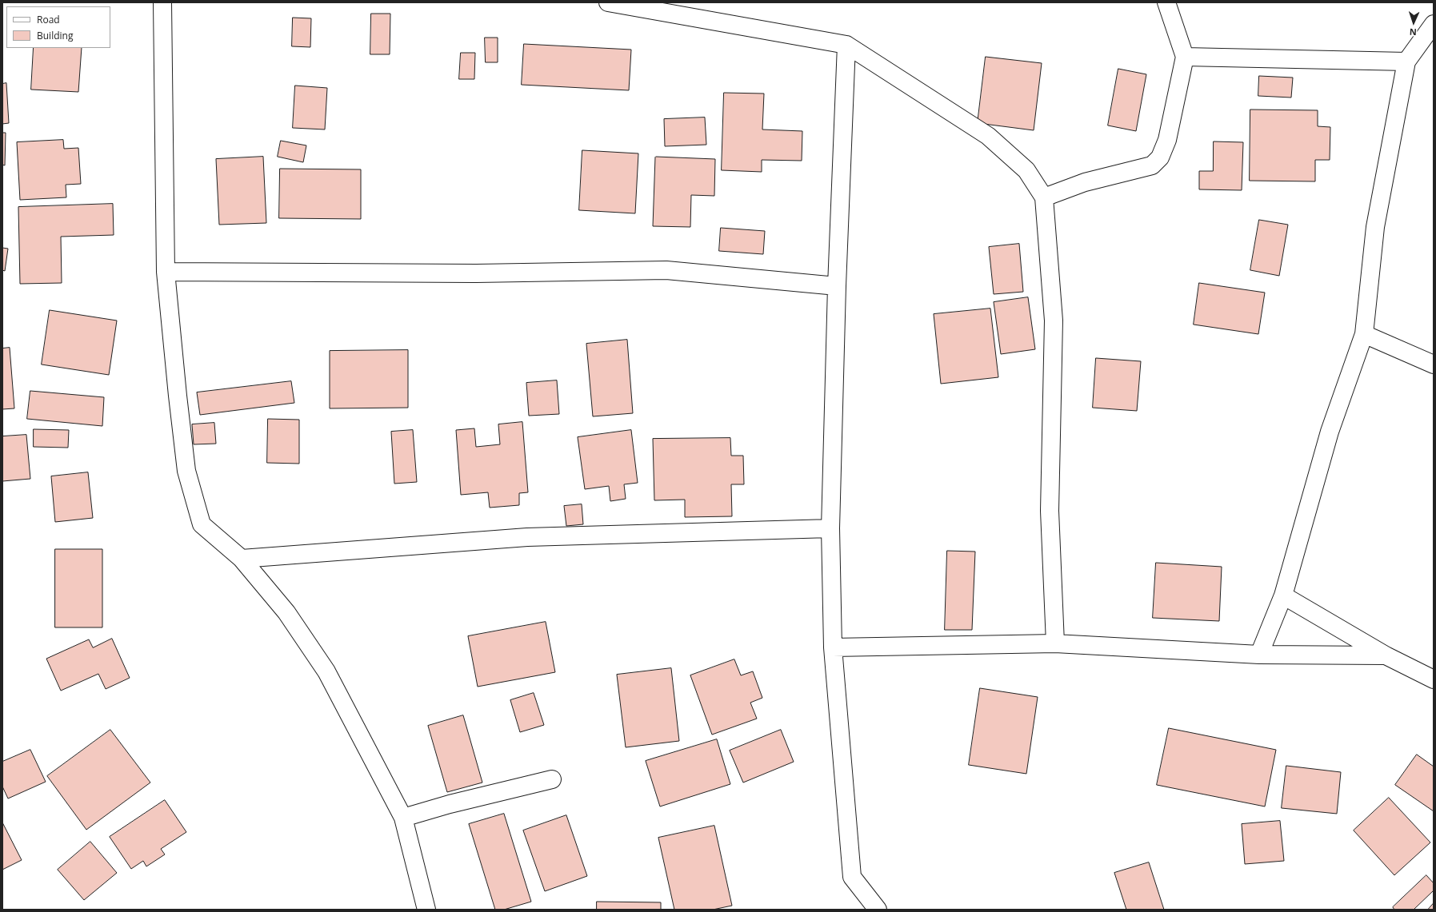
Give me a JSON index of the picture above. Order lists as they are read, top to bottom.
{
  "legend": ["Road", "Building"],
  "north": "bottom"
}
